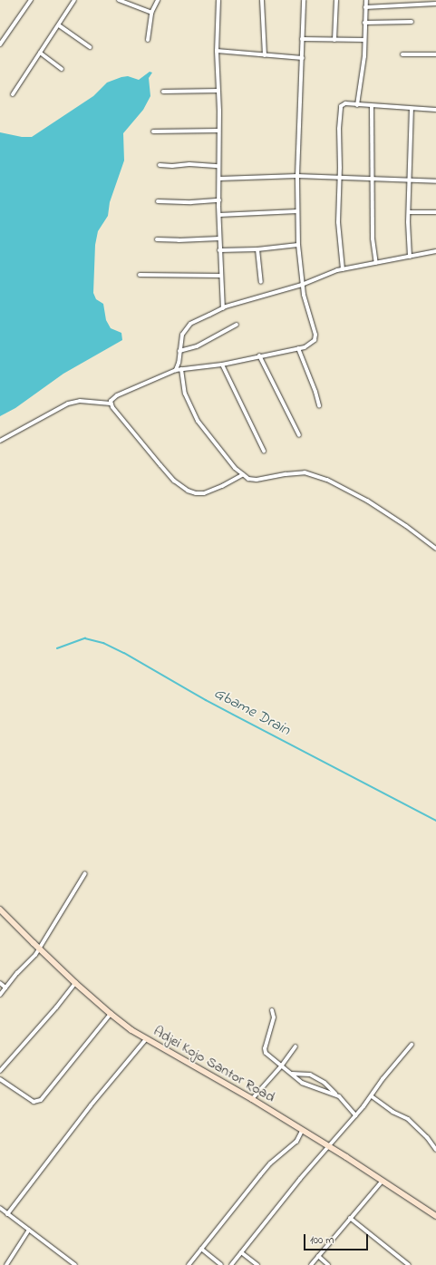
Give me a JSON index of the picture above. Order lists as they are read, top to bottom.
{
  "streets": {
    "street": ["Adjei Kojo Santor Road"]
  },
  "water": ["Gbame Drain"],
  "scale_bar": "100 m"
}
